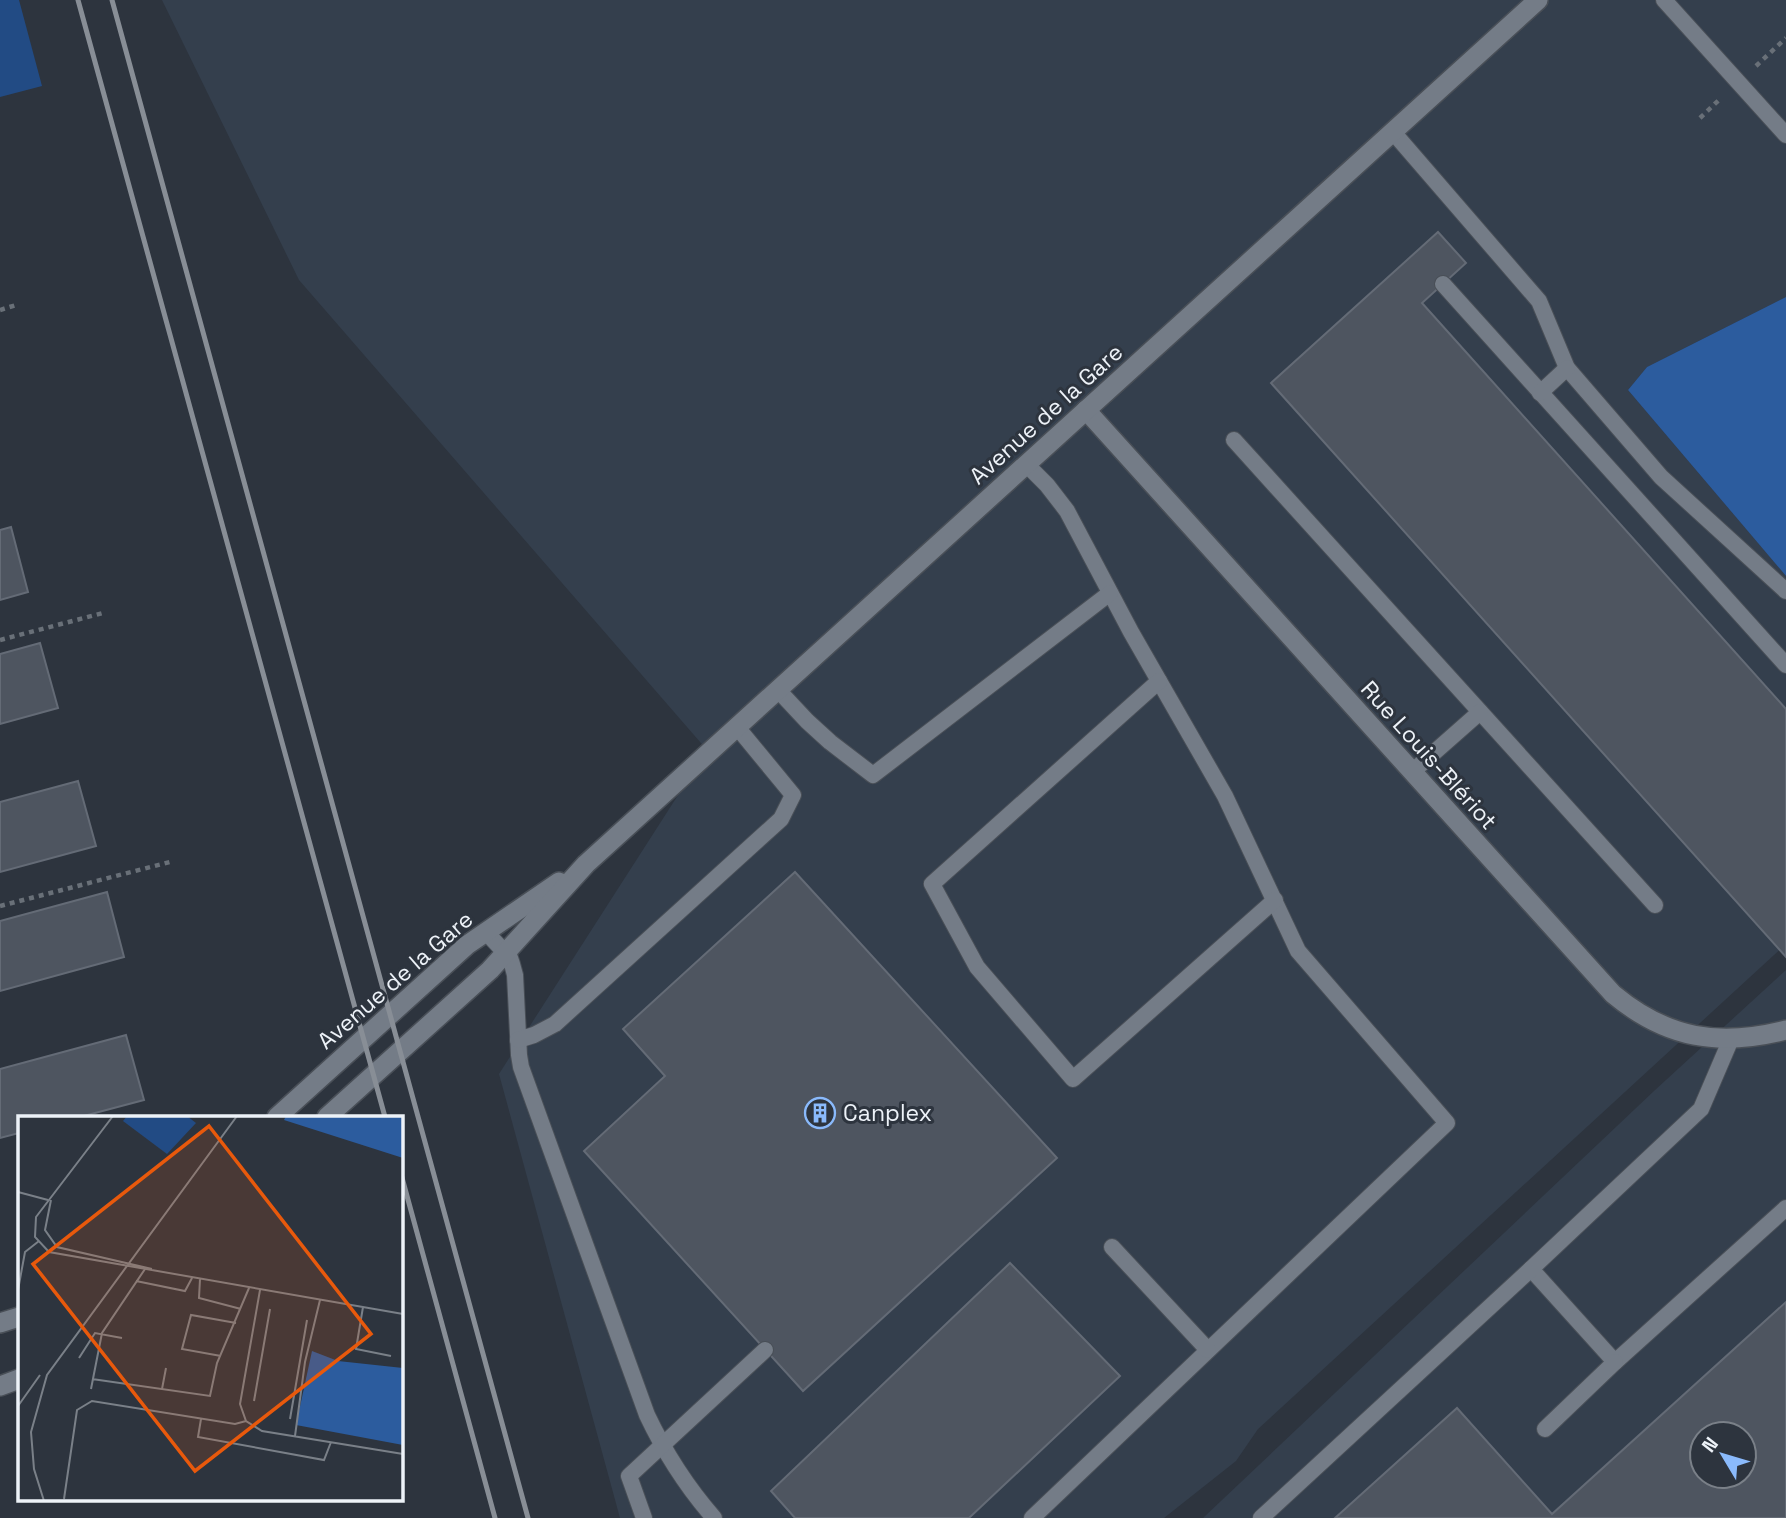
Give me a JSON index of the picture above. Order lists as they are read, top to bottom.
{
  "streets": {
    "street": ["Avenue de la Gare", "Rue Louis-Blériot"]
  },
  "crossings": [
    ["Avenue de la Gare", "Rue Louis-Blériot"]
  ],
  "places": {
    "building": ["Canplex"]
  },
  "north": "top left"
}
